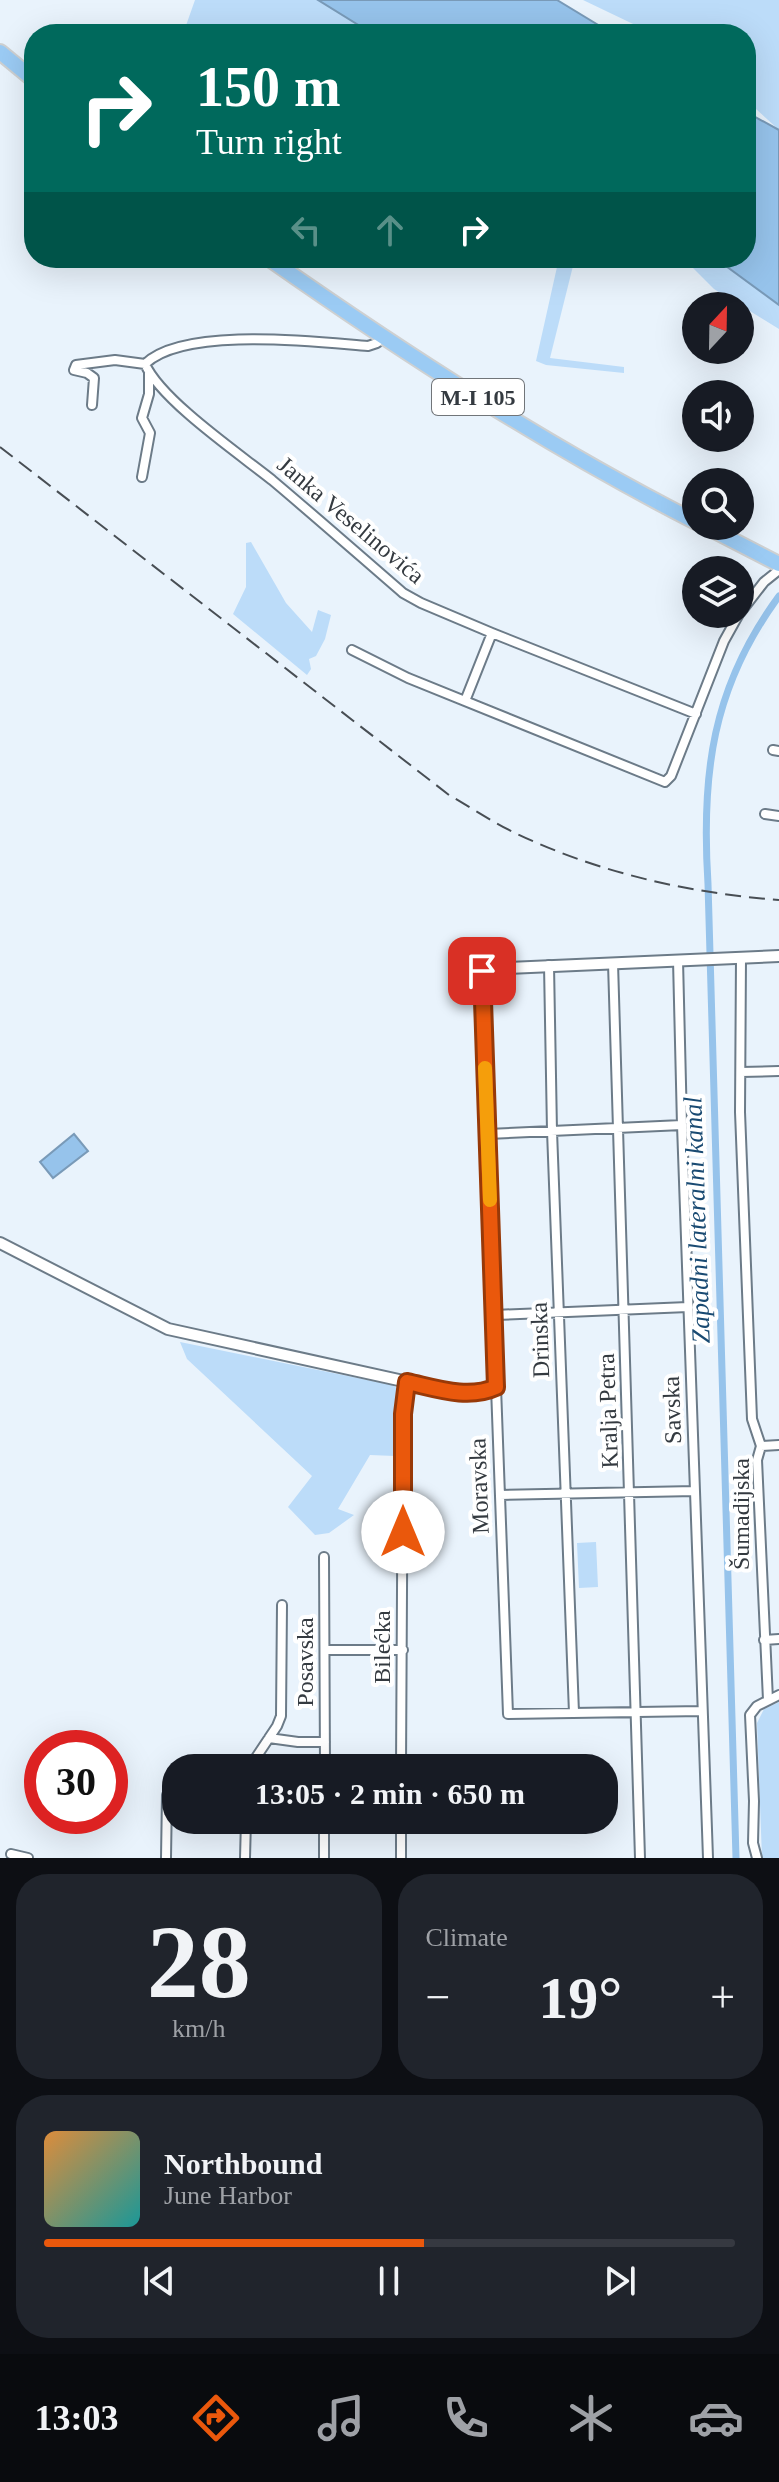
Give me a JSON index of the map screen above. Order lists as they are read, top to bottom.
{
  "streets": {
    "main road": ["M-I 105"],
    "street": [
      "Janka Veselinovića",
      "Drinska",
      "Savska",
      "Kralja Petra",
      "Moravska",
      "Šumadijska",
      "Bilećka",
      "Posavska"
    ]
  },
  "crossings": [
    ["Drinska", "Moravska"]
  ],
  "water": ["Zapadni lateralni kanal"],
  "north": "top",
  "page": {
    "turn": ["150 m", "Turn right"],
    "limit": "30",
    "trip": "13:05 · 2 min · 650 m",
    "tile": [
      ["28", "km/h"],
      "Climate"
    ],
    "heat": ["−", "19°", "+"],
    "song": ["Northbound", "June Harbor"],
    "tabs": "13:03"
  }
}
